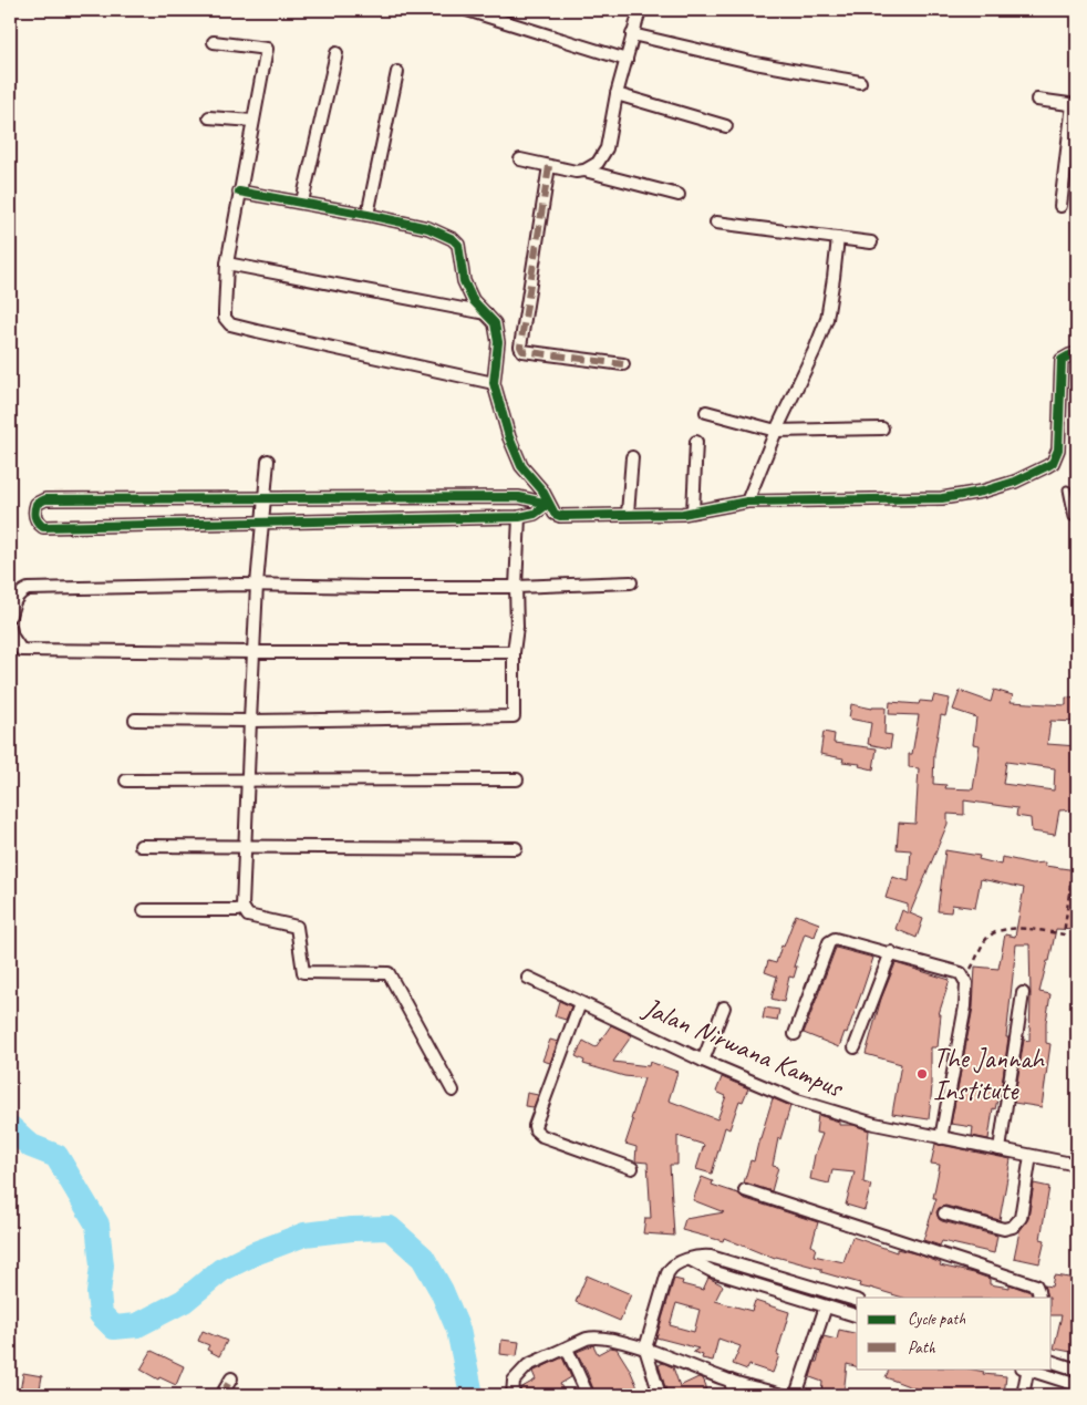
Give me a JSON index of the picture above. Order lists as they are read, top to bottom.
{
  "streets": {
    "street": ["Jalan Nirwana Kampus"]
  },
  "places": ["The Jannah Institute"],
  "legend": ["Cycle path", "Path"]
}
